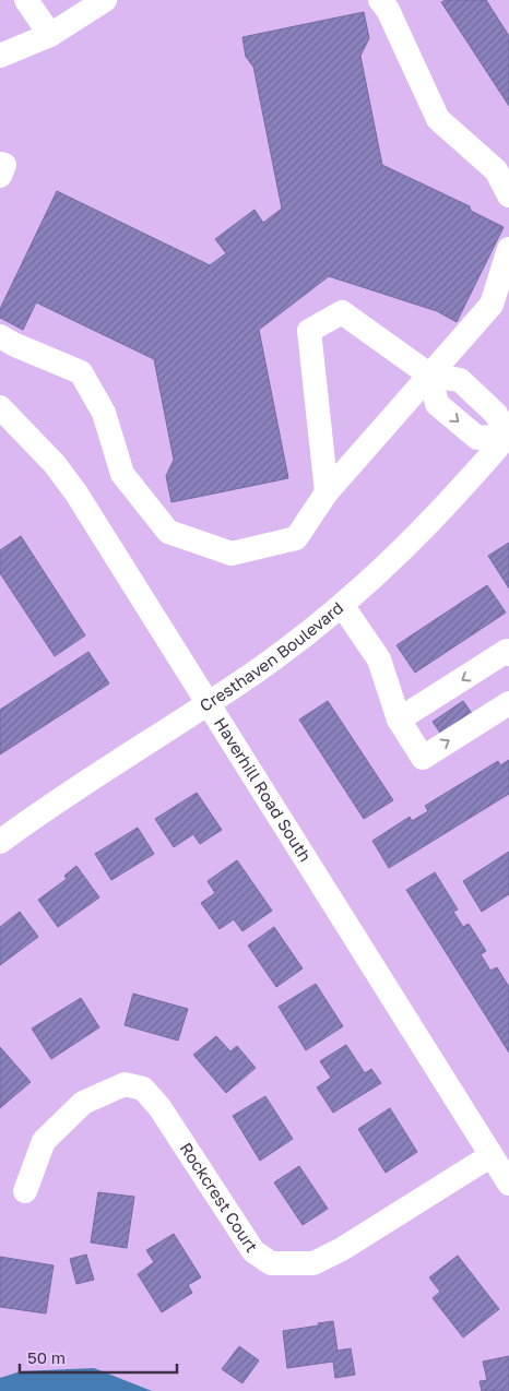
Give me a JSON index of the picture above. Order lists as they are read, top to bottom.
{
  "streets": {
    "street": ["Cresthaven Boulevard", "Haverhill Road South", "Rockcrest Court"]
  },
  "crossings": [
    ["Cresthaven Boulevard", "Haverhill Road South"],
    ["Haverhill Road South", "Rockcrest Court"]
  ],
  "scale_bar": "50 m"
}
